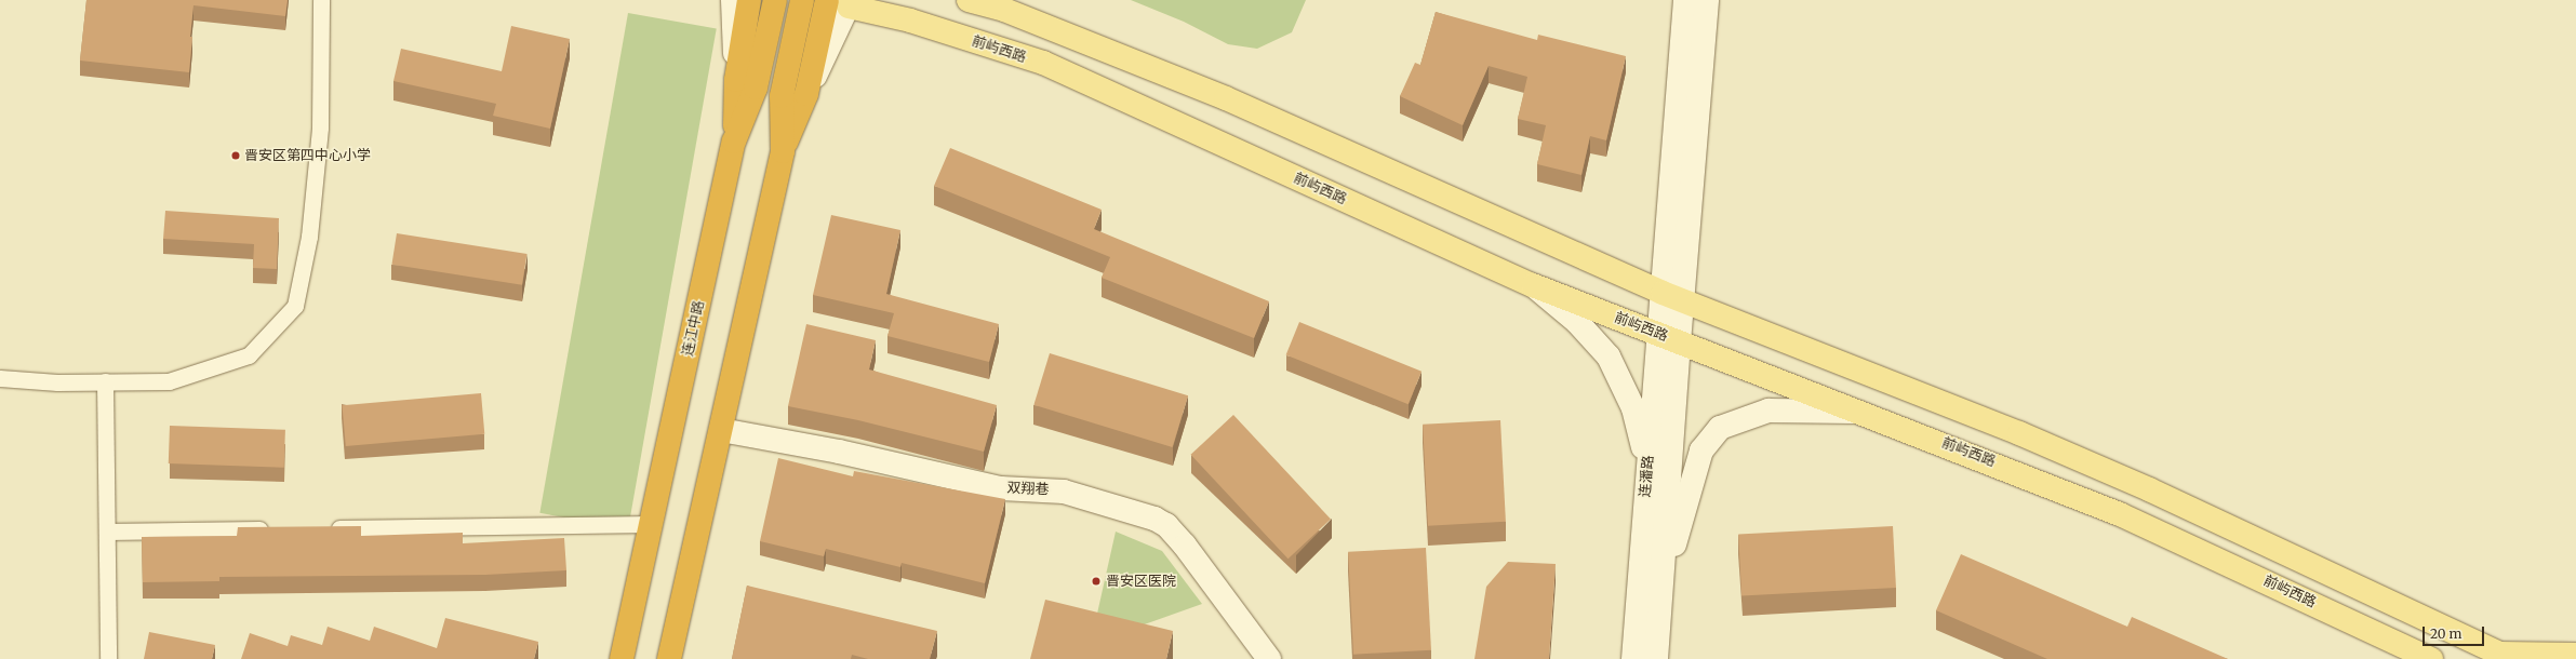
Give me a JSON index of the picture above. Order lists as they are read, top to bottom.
{
  "streets": {
    "highway": ["连江中路"],
    "main road": ["前屿西路", "连潘路", "双翔巷"]
  },
  "crossings": [
    ["前屿西路", "连潘路"]
  ],
  "places": ["晋安区第四中心小学", "晋安区医院"],
  "scale_bar": "20 m"
}
